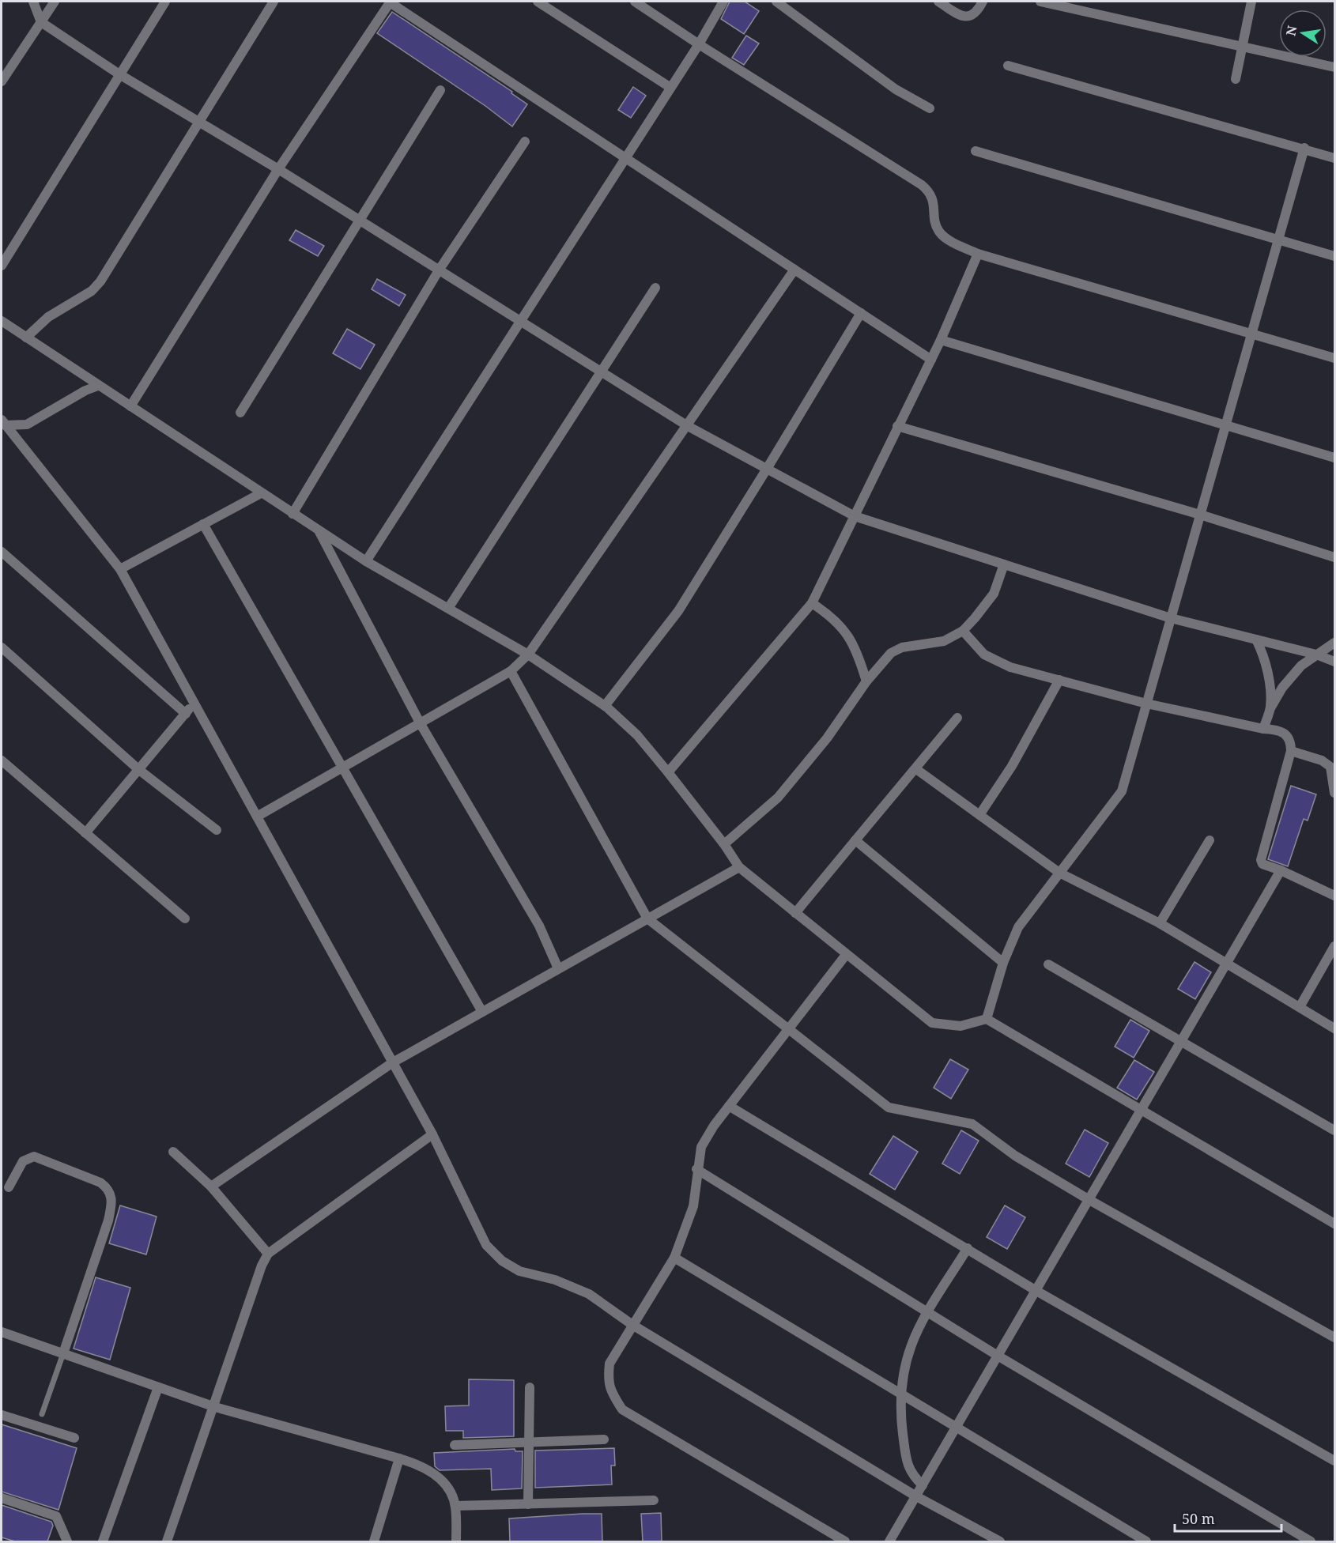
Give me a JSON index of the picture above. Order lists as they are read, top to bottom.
{
  "scale_bar": "50 m",
  "north": "left"
}
